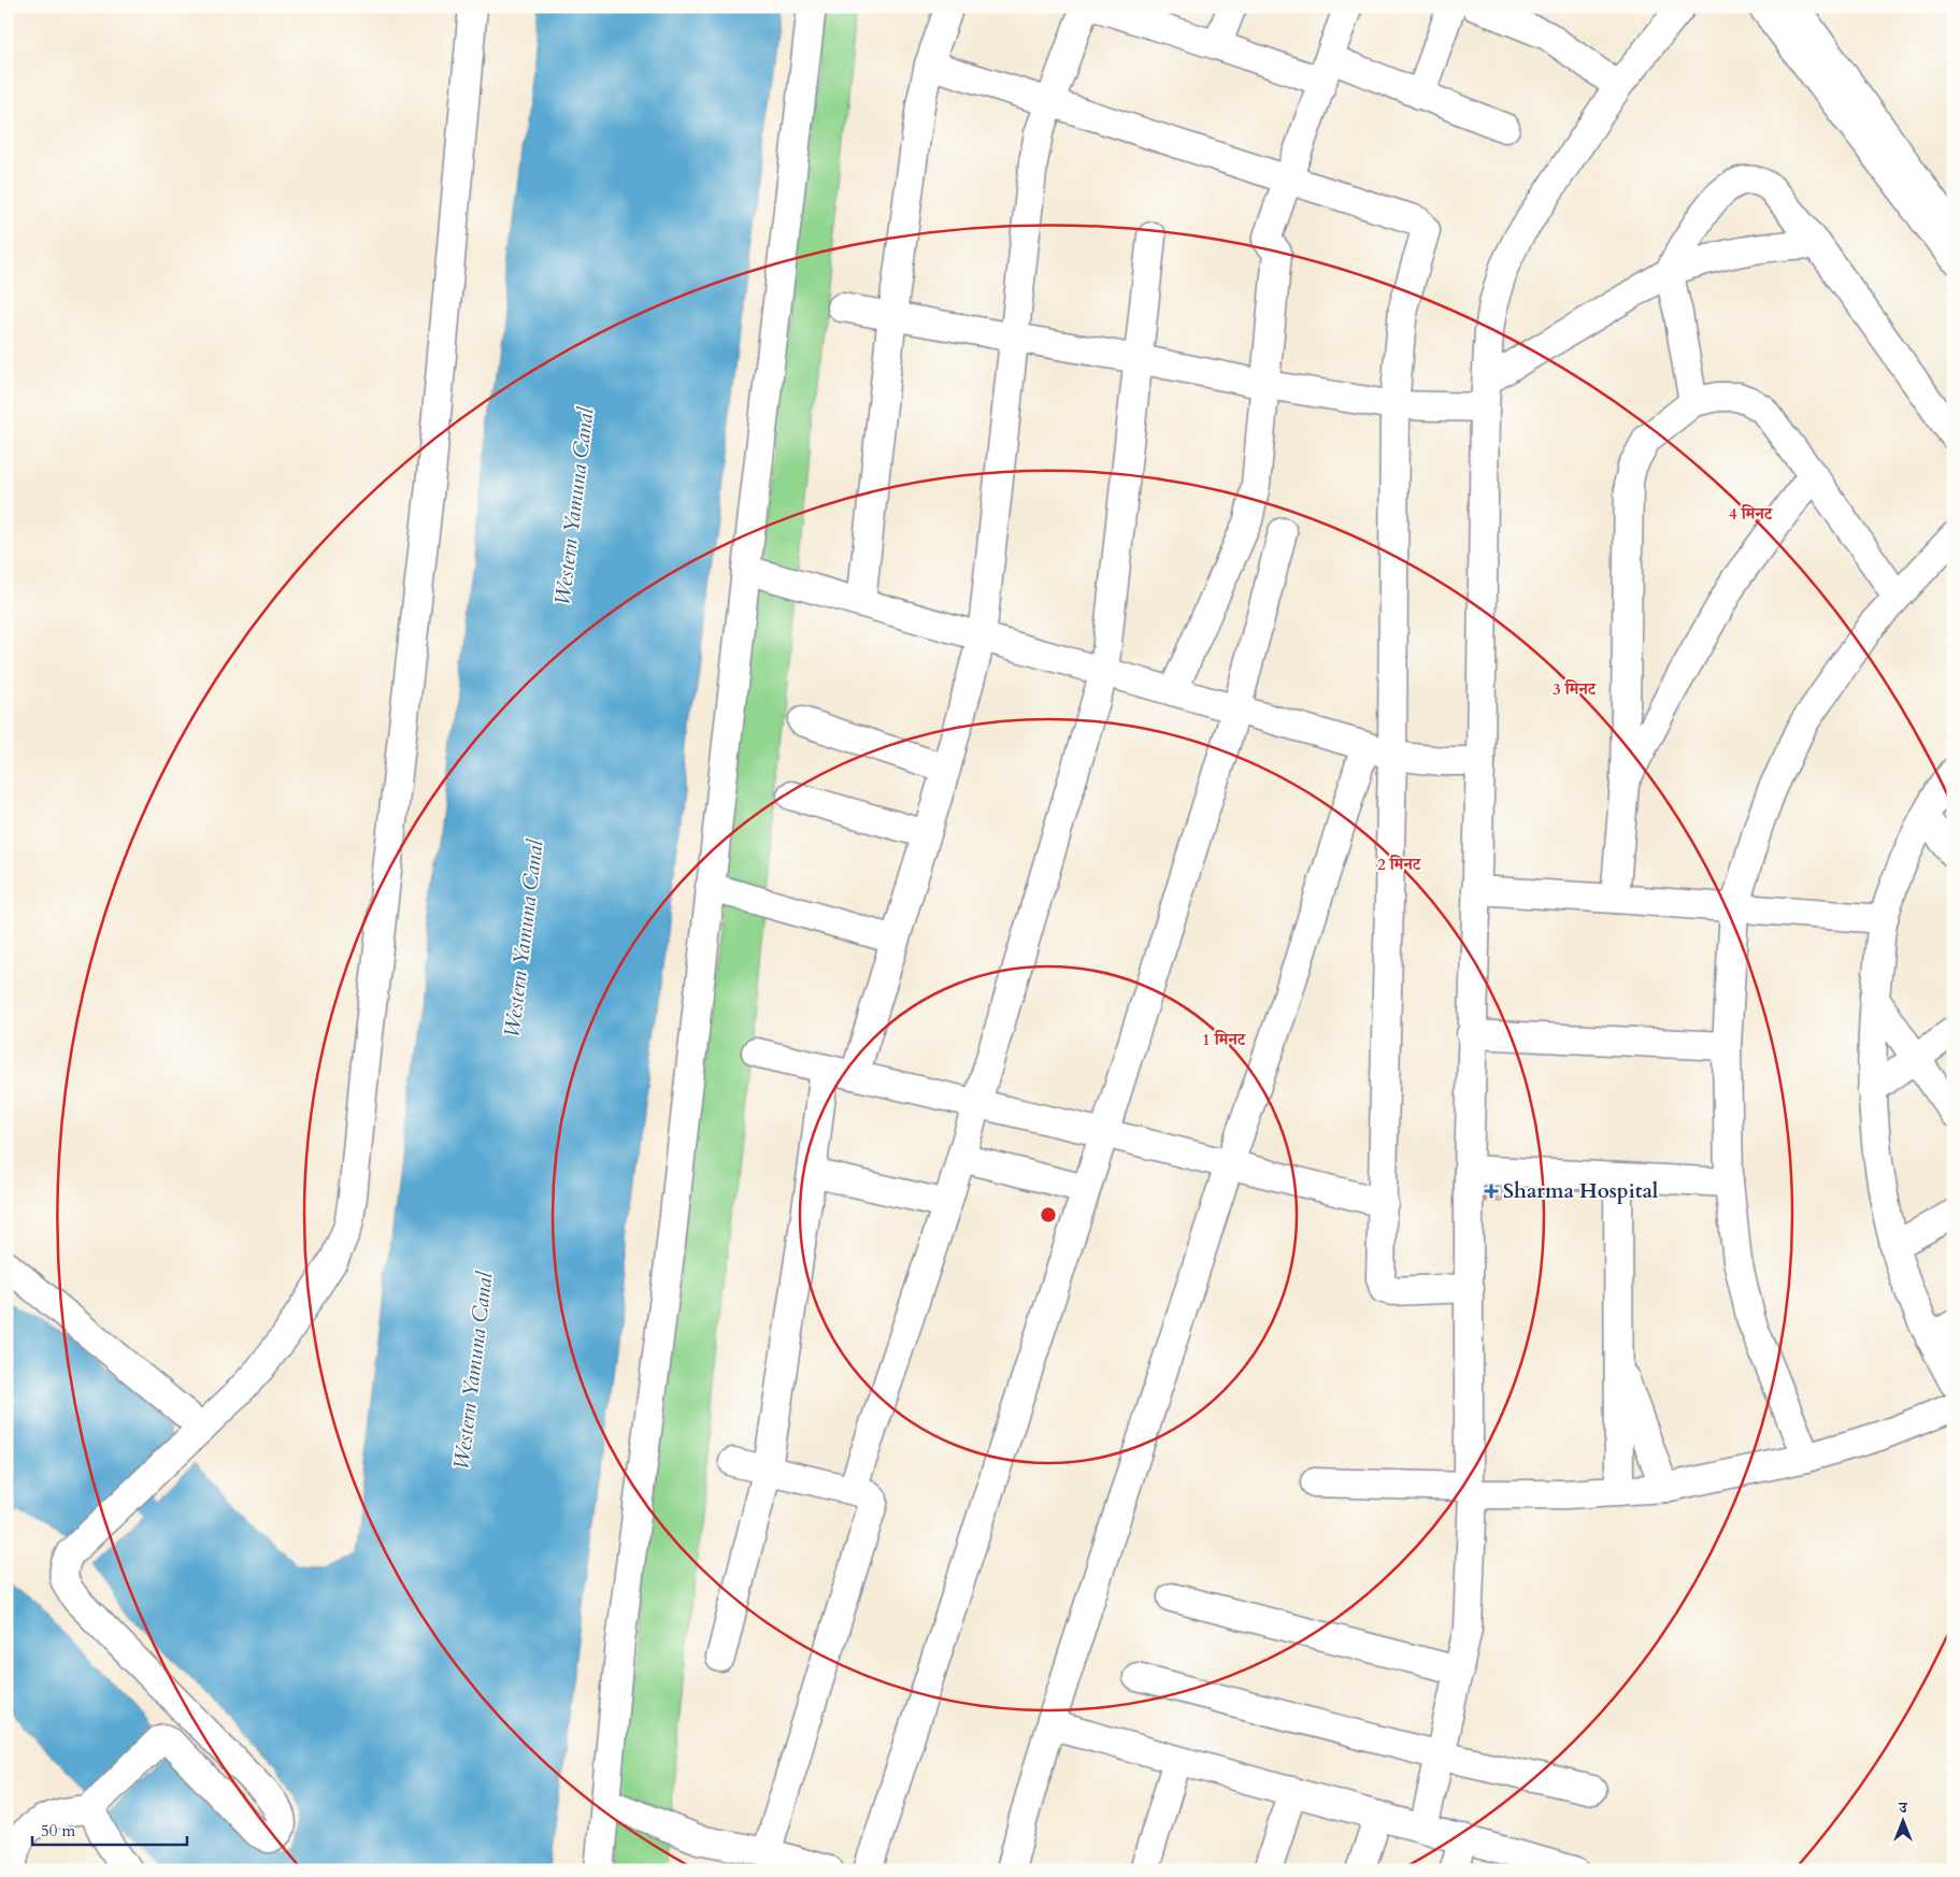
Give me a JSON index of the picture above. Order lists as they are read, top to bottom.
{
  "water": ["Western Yamuna Canal"],
  "places": {
    "health": ["Sharma Hospital"]
  },
  "scale_bar": "50 m",
  "north": "top",
  "rings": [
    "4 मिनट",
    "3 मिनट",
    "2 मिनट",
    "1 मिनट"
  ]
}
